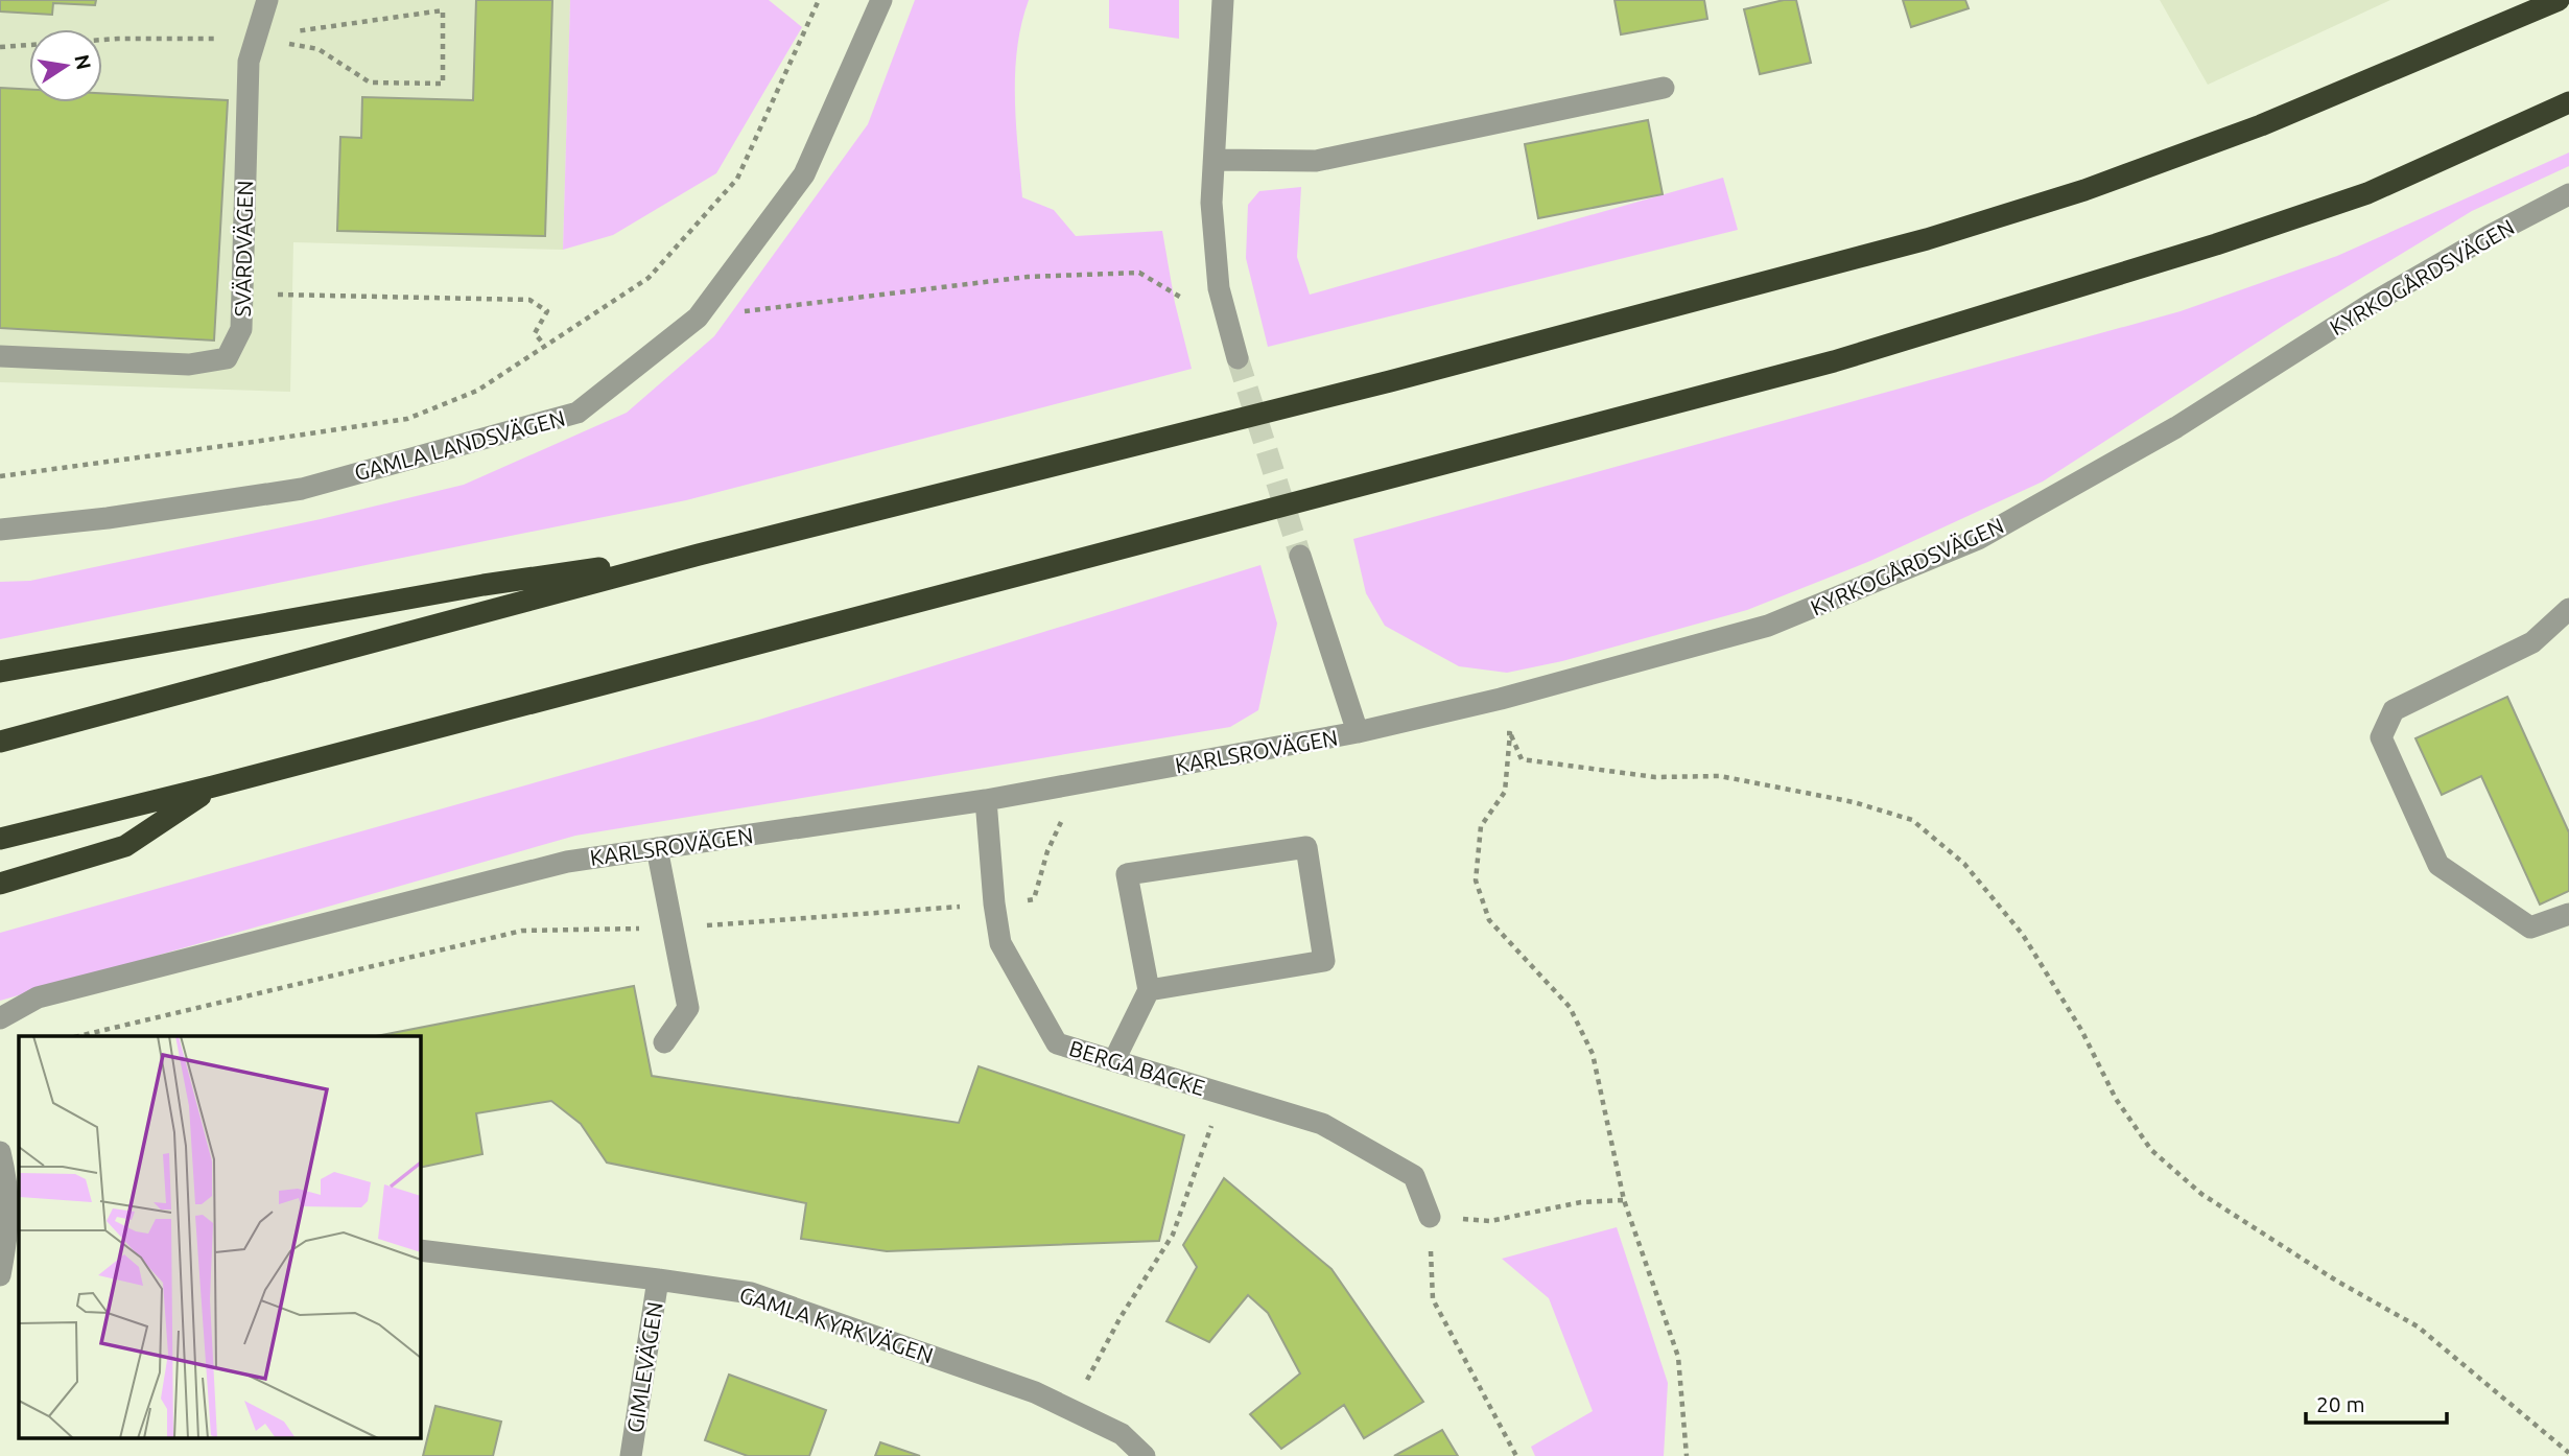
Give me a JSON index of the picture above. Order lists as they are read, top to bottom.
{
  "streets": {
    "street": [
      "SVÄRDVÄGEN",
      "KYRKOGÅRDSVÄGEN",
      "GAMLA LANDSVÄGEN",
      "KARLSROVÄGEN",
      "BERGA BACKE",
      "GAMLA KYRKVÄGEN",
      "GIMLEVÄGEN"
    ]
  },
  "crossings": [
    ["KYRKOGÅRDSVÄGEN", "KARLSROVÄGEN"],
    ["KARLSROVÄGEN", "BERGA BACKE"],
    ["GAMLA KYRKVÄGEN", "GIMLEVÄGEN"]
  ],
  "scale_bar": "20 m",
  "north": "right"
}
